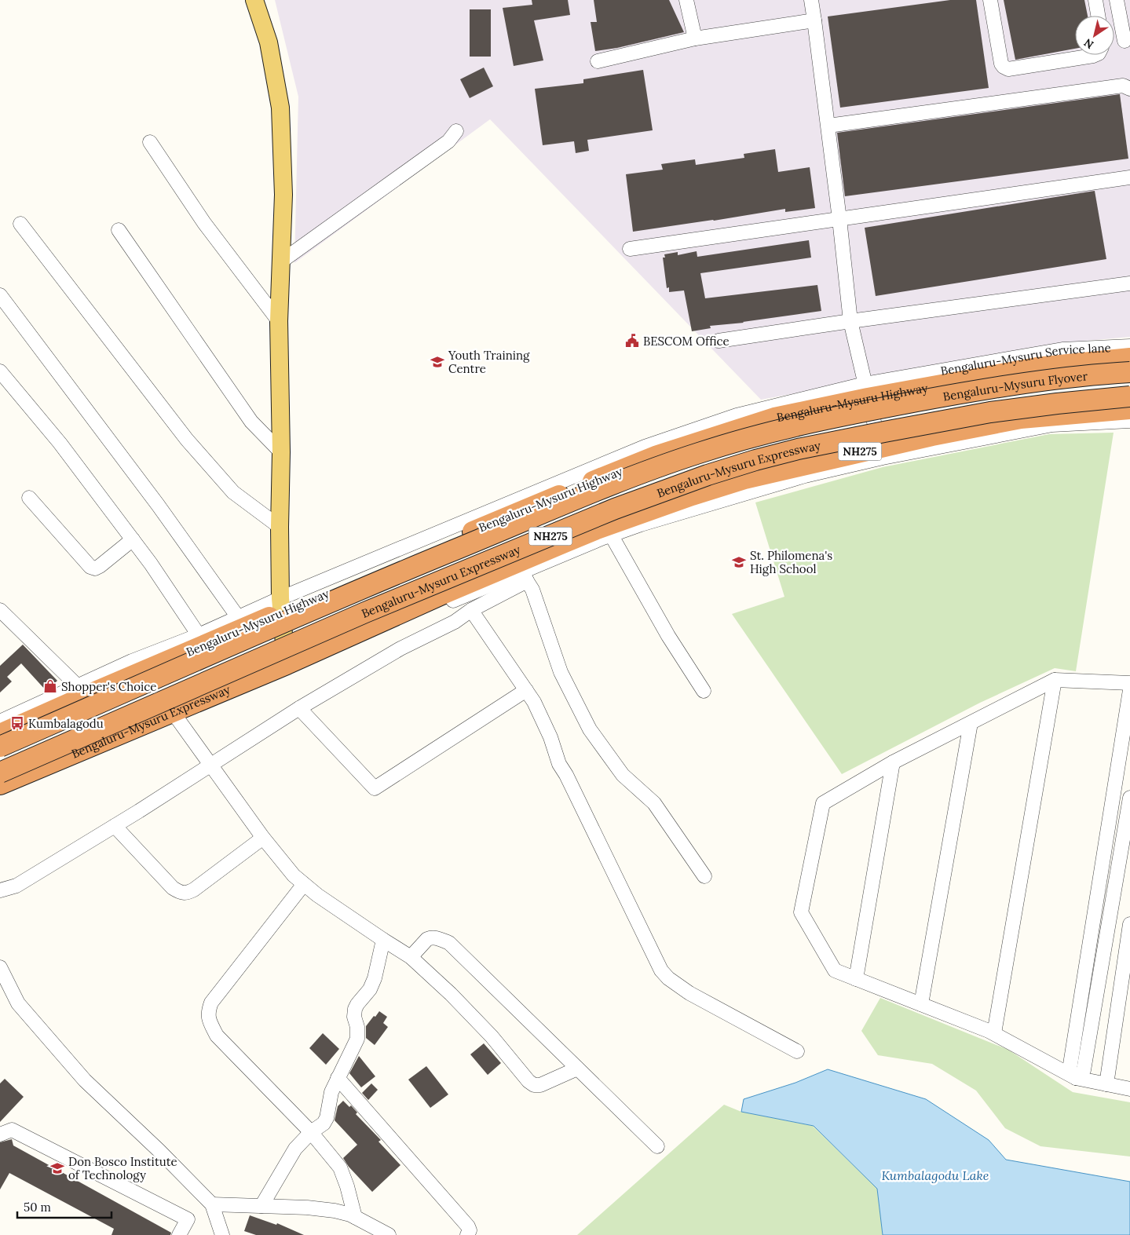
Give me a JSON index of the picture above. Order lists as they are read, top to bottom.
{
  "streets": {
    "highway": [
      "Bengaluru-Mysuru Flyover",
      "Bengaluru-Mysuru Highway",
      "NH275",
      "Bengaluru-Mysuru Expressway"
    ],
    "street": ["Bengaluru-Mysuru Service lane"]
  },
  "crossings": [
    ["Bengaluru-Mysuru Service lane", "Bengaluru-Mysuru Highway"]
  ],
  "water": ["Kumbalagodu Lake"],
  "places": {
    "public building": ["BESCOM Office"],
    "school or university": ["Youth Training Centre", "St. Philomena's High School", "Don Bosco Institute of Technology"],
    "shop": ["Shopper's Choice"],
    "bus stop": ["Kumbalagodu"]
  },
  "scale_bar": "50 m",
  "north": "bottom left"
}
